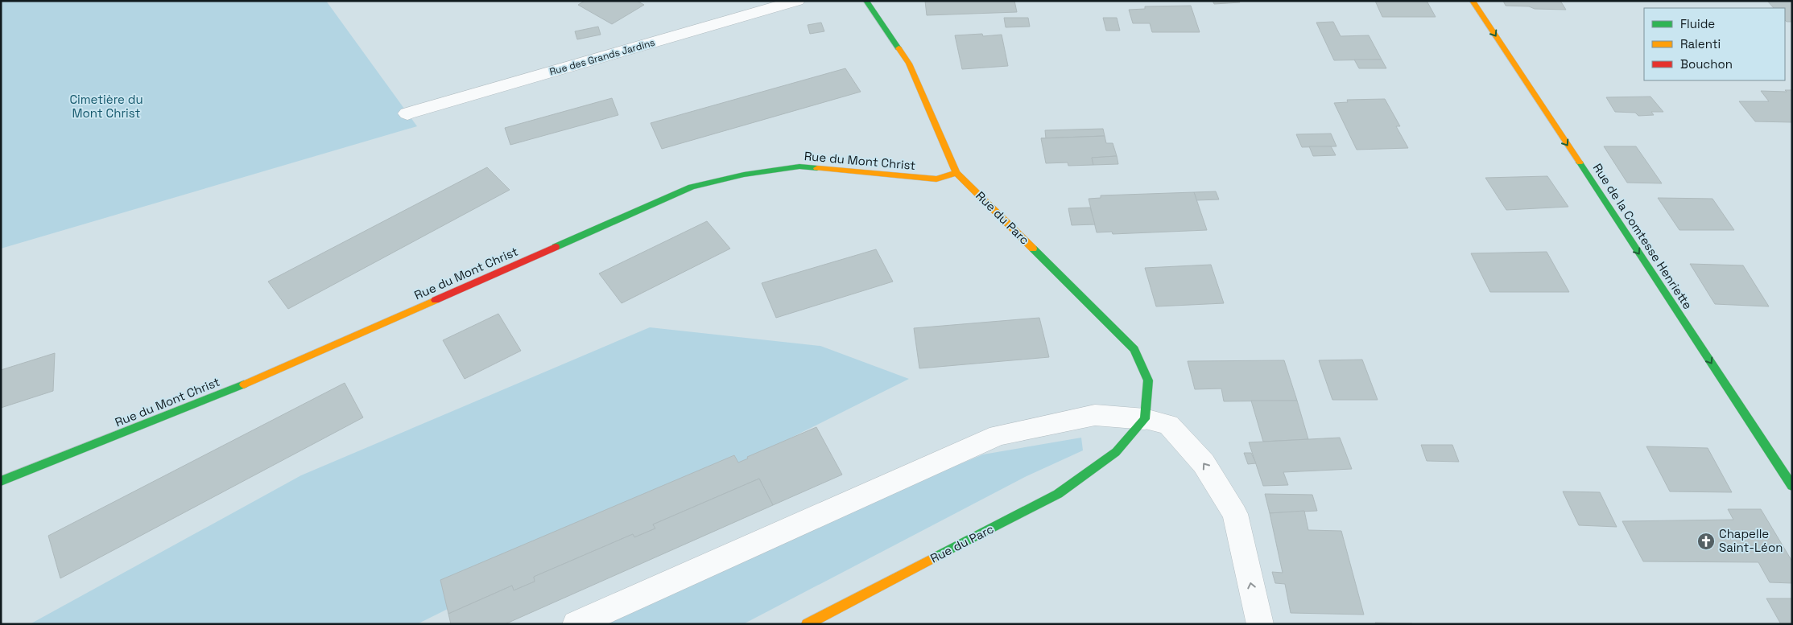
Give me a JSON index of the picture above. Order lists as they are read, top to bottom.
{
  "streets": {
    "street": [
      "Rue des Grands Jardins",
      "Rue du Mont Christ",
      "Rue du Parc",
      "Rue de la Comtesse Henriette"
    ]
  },
  "crossings": [
    ["Rue du Mont Christ", "Rue du Parc"]
  ],
  "one_way": ["Rue de la Comtesse Henriette"],
  "parks": ["Cimetière du Mont Christ"],
  "places": {
    "church": ["Chapelle Saint-Léon"]
  },
  "legend": ["Fluide", "Ralenti", "Bouchon"]
}
